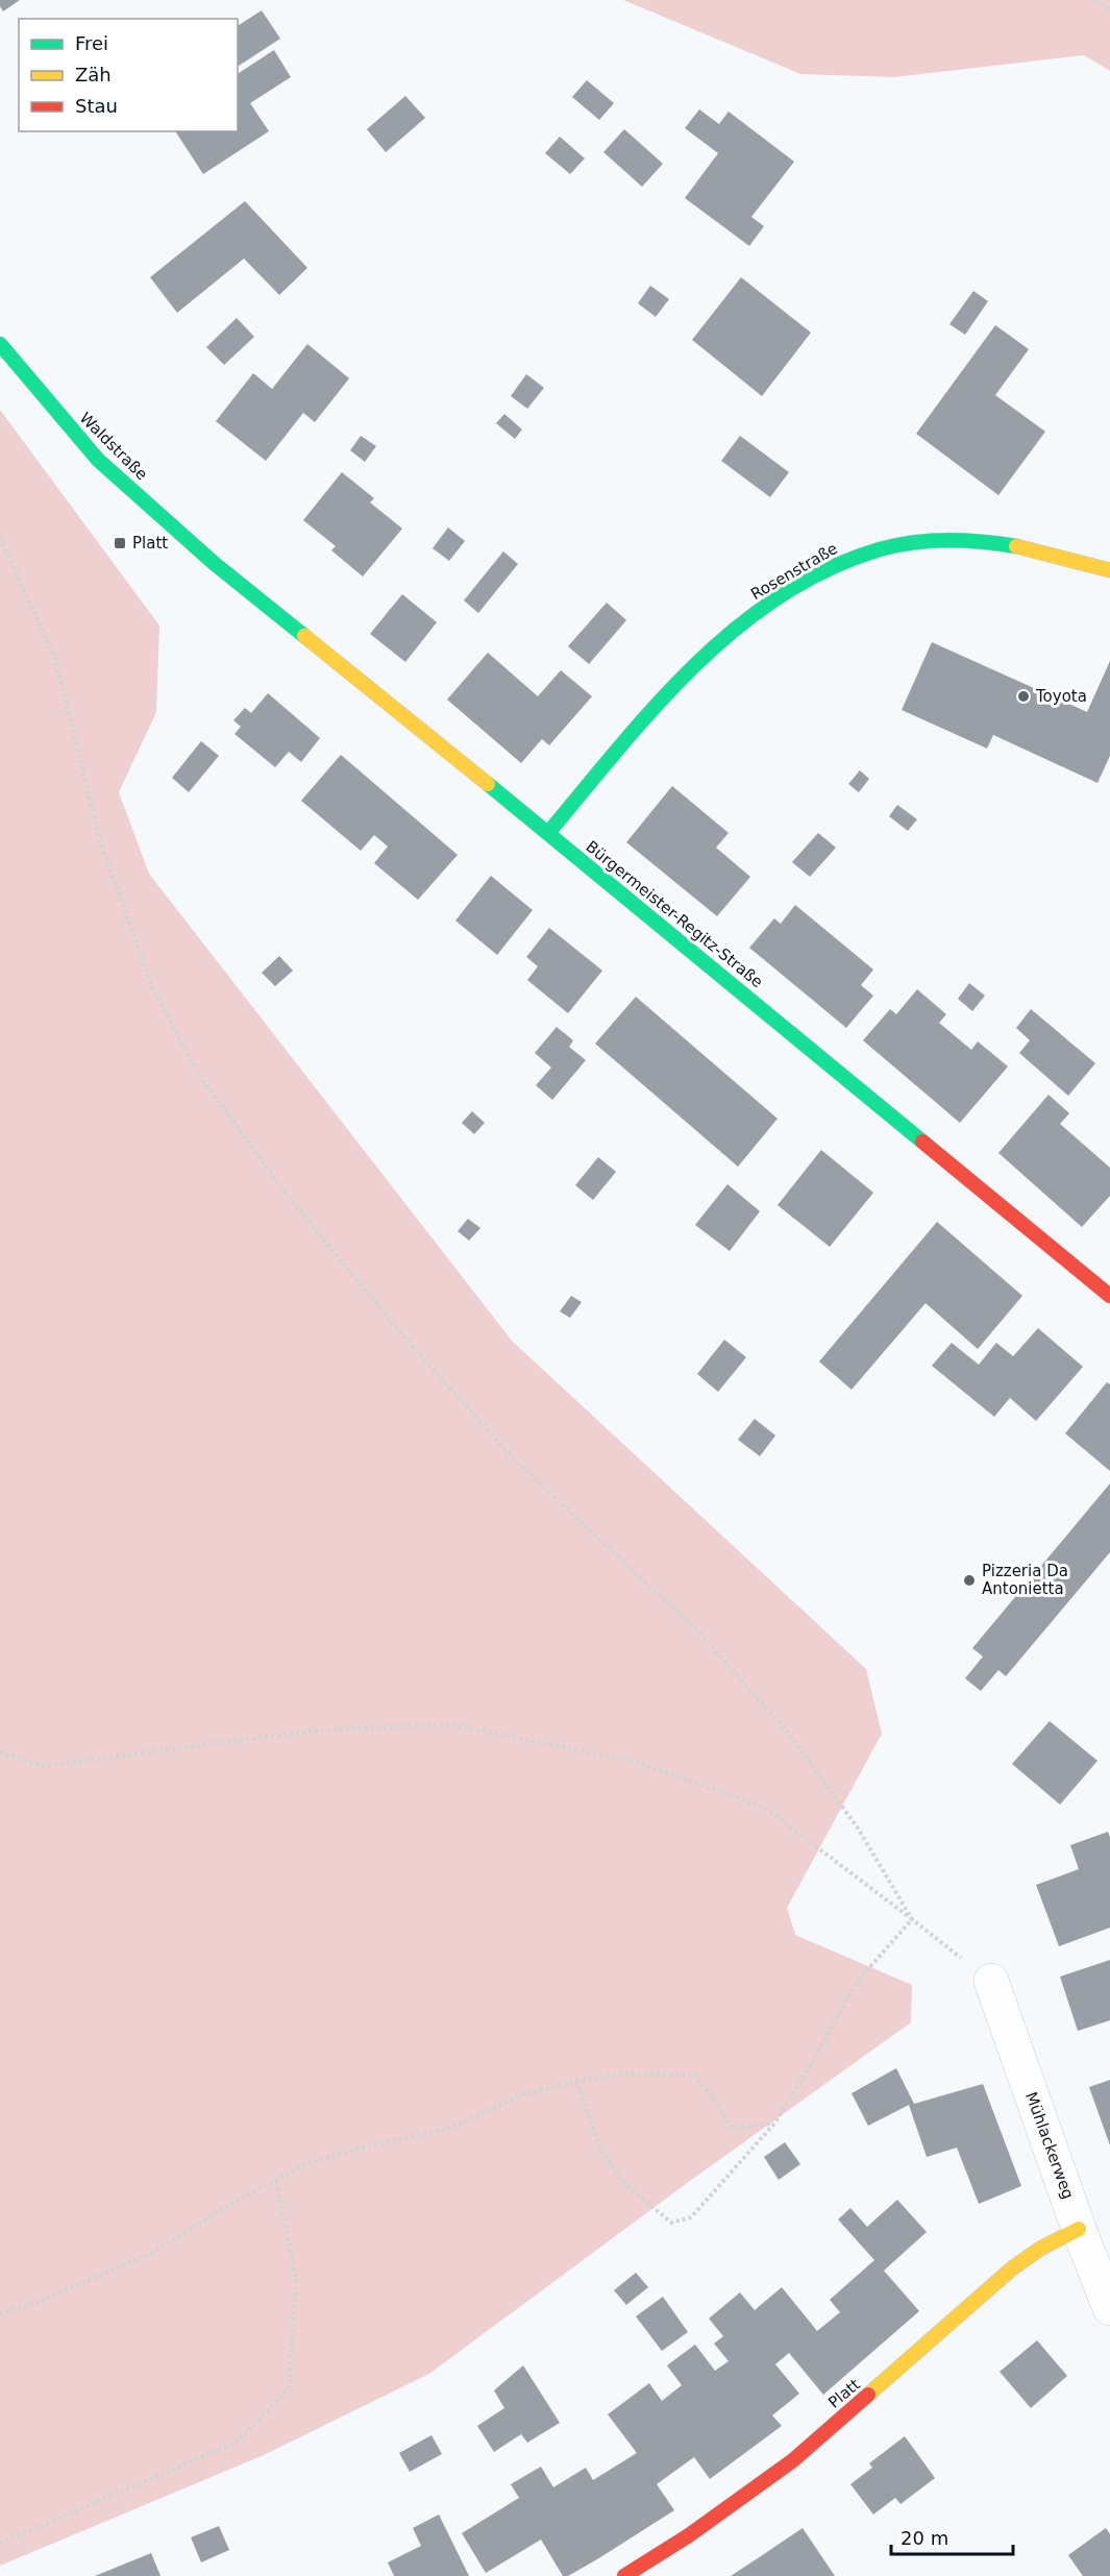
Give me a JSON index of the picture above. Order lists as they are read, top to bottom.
{
  "streets": {
    "street": [
      "Waldstraße",
      "Rosenstraße",
      "Bürgermeister-Regitz-Straße",
      "Mühlackerweg",
      "Platt"
    ]
  },
  "crossings": [
    ["Waldstraße", "Bürgermeister-Regitz-Straße"],
    ["Rosenstraße", "Bürgermeister-Regitz-Straße"],
    ["Mühlackerweg", "Platt"]
  ],
  "places": {
    "transit": ["Platt"],
    "other": ["Toyota", "Pizzeria Da Antonietta"]
  },
  "legend": ["Frei", "Zäh", "Stau"],
  "scale_bar": "20 m"
}
